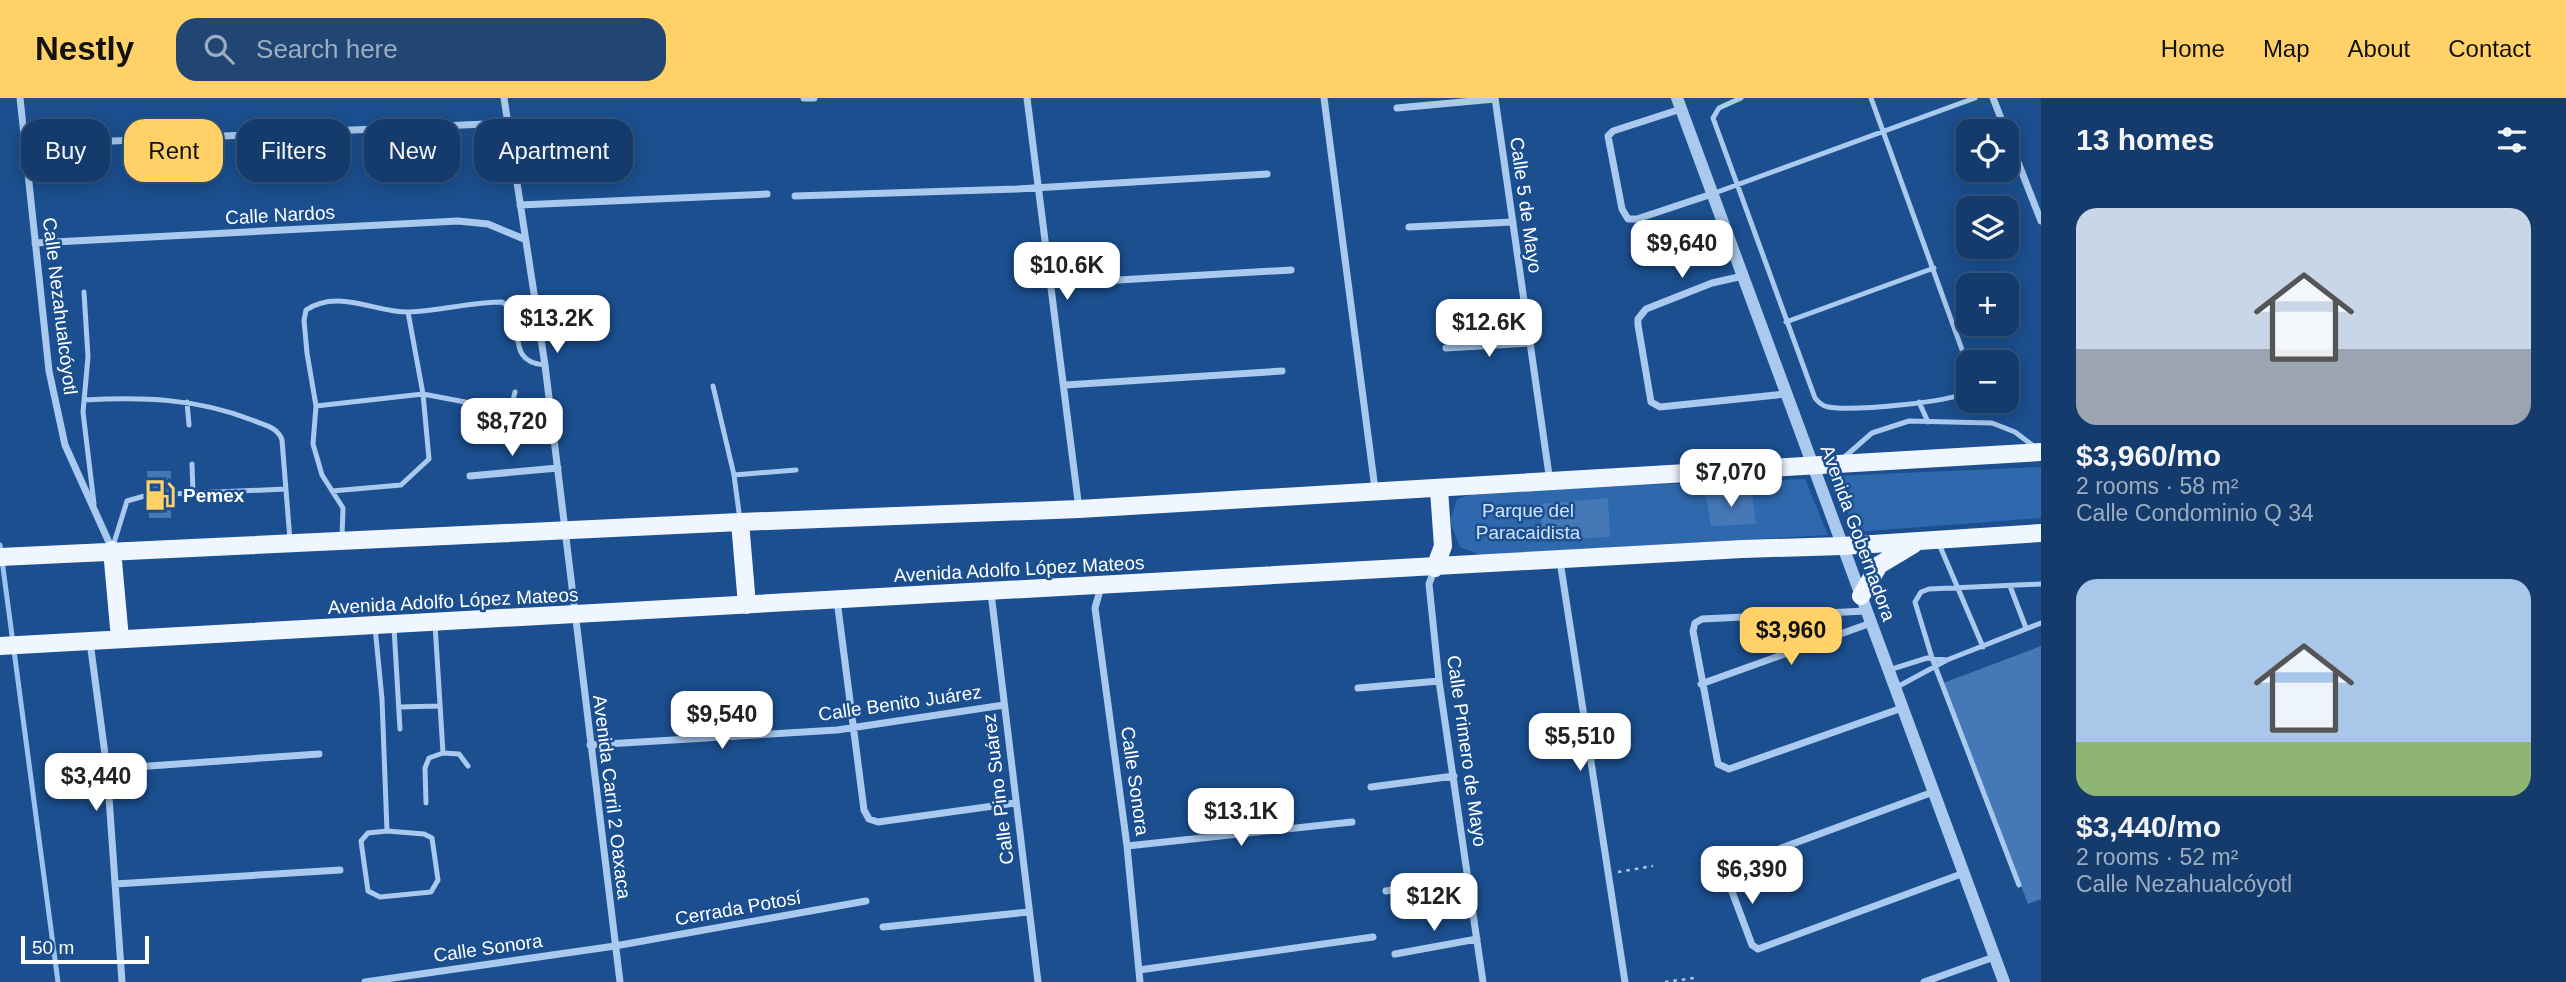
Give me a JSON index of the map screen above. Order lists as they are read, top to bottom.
{
  "streets": {
    "main road": ["Avenida Adolfo López Mateos"],
    "street": [
      "Calle 5 de Mayo",
      "Calle Nardos",
      "Calle Nezahualcóyotl",
      "Avenida Gobernadora",
      "Calle Benito Juárez",
      "Calle Primero de Mayo",
      "Calle Sonora",
      "Calle Pino Suárez",
      "Avenida Carril 2 Oaxaca",
      "Cerrada Potosí"
    ]
  },
  "crossings": [
    ["Calle Nardos", "Calle Nezahualcóyotl"],
    ["Calle Nardos", "Avenida Carril 2 Oaxaca"],
    ["Avenida Gobernadora", "Avenida Adolfo López Mateos"],
    ["Avenida Adolfo López Mateos", "Calle Primero de Mayo"],
    ["Avenida Adolfo López Mateos", "Calle Sonora"],
    ["Avenida Adolfo López Mateos", "Calle Pino Suárez"],
    ["Avenida Adolfo López Mateos", "Avenida Carril 2 Oaxaca"],
    ["Calle Benito Juárez", "Calle Pino Suárez"],
    ["Calle Benito Juárez", "Avenida Carril 2 Oaxaca"],
    ["Calle Sonora", "Avenida Carril 2 Oaxaca"],
    ["Calle Sonora", "Cerrada Potosí"],
    ["Avenida Carril 2 Oaxaca", "Cerrada Potosí"]
  ],
  "parks": ["Parque del Paracaidista"],
  "places": {
    "fuel station": ["Pemex"]
  },
  "scale_bar": "50 m",
  "page": {
    "header": "Nestly",
    "search": "Search here",
    "nav": [
      "Home",
      "Map",
      "About",
      "Contact"
    ],
    "heading": "13 homes",
    "map_buttons": ["+", "−"],
    "chip": [
      "Buy",
      "Rent",
      "Filters",
      "New",
      "Apartment"
    ],
    "list": [
      {
        "name": "$3,960/mo",
        "note": "2 rooms · 58 m² · Calle Condominio Q 34"
      },
      {
        "name": "$3,440/mo",
        "note": "2 rooms · 52 m² · Calle Nezahualcóyotl"
      }
    ],
    "price": [
      "$9,640",
      "$10.6K",
      "$13.2K",
      "$12.6K",
      "$8,720",
      "$7,070",
      "$3,960",
      "$9,540",
      "$5,510",
      "$3,440",
      "$13.1K",
      "$6,390",
      "$12K"
    ],
    "scale": "50 m"
  }
}
